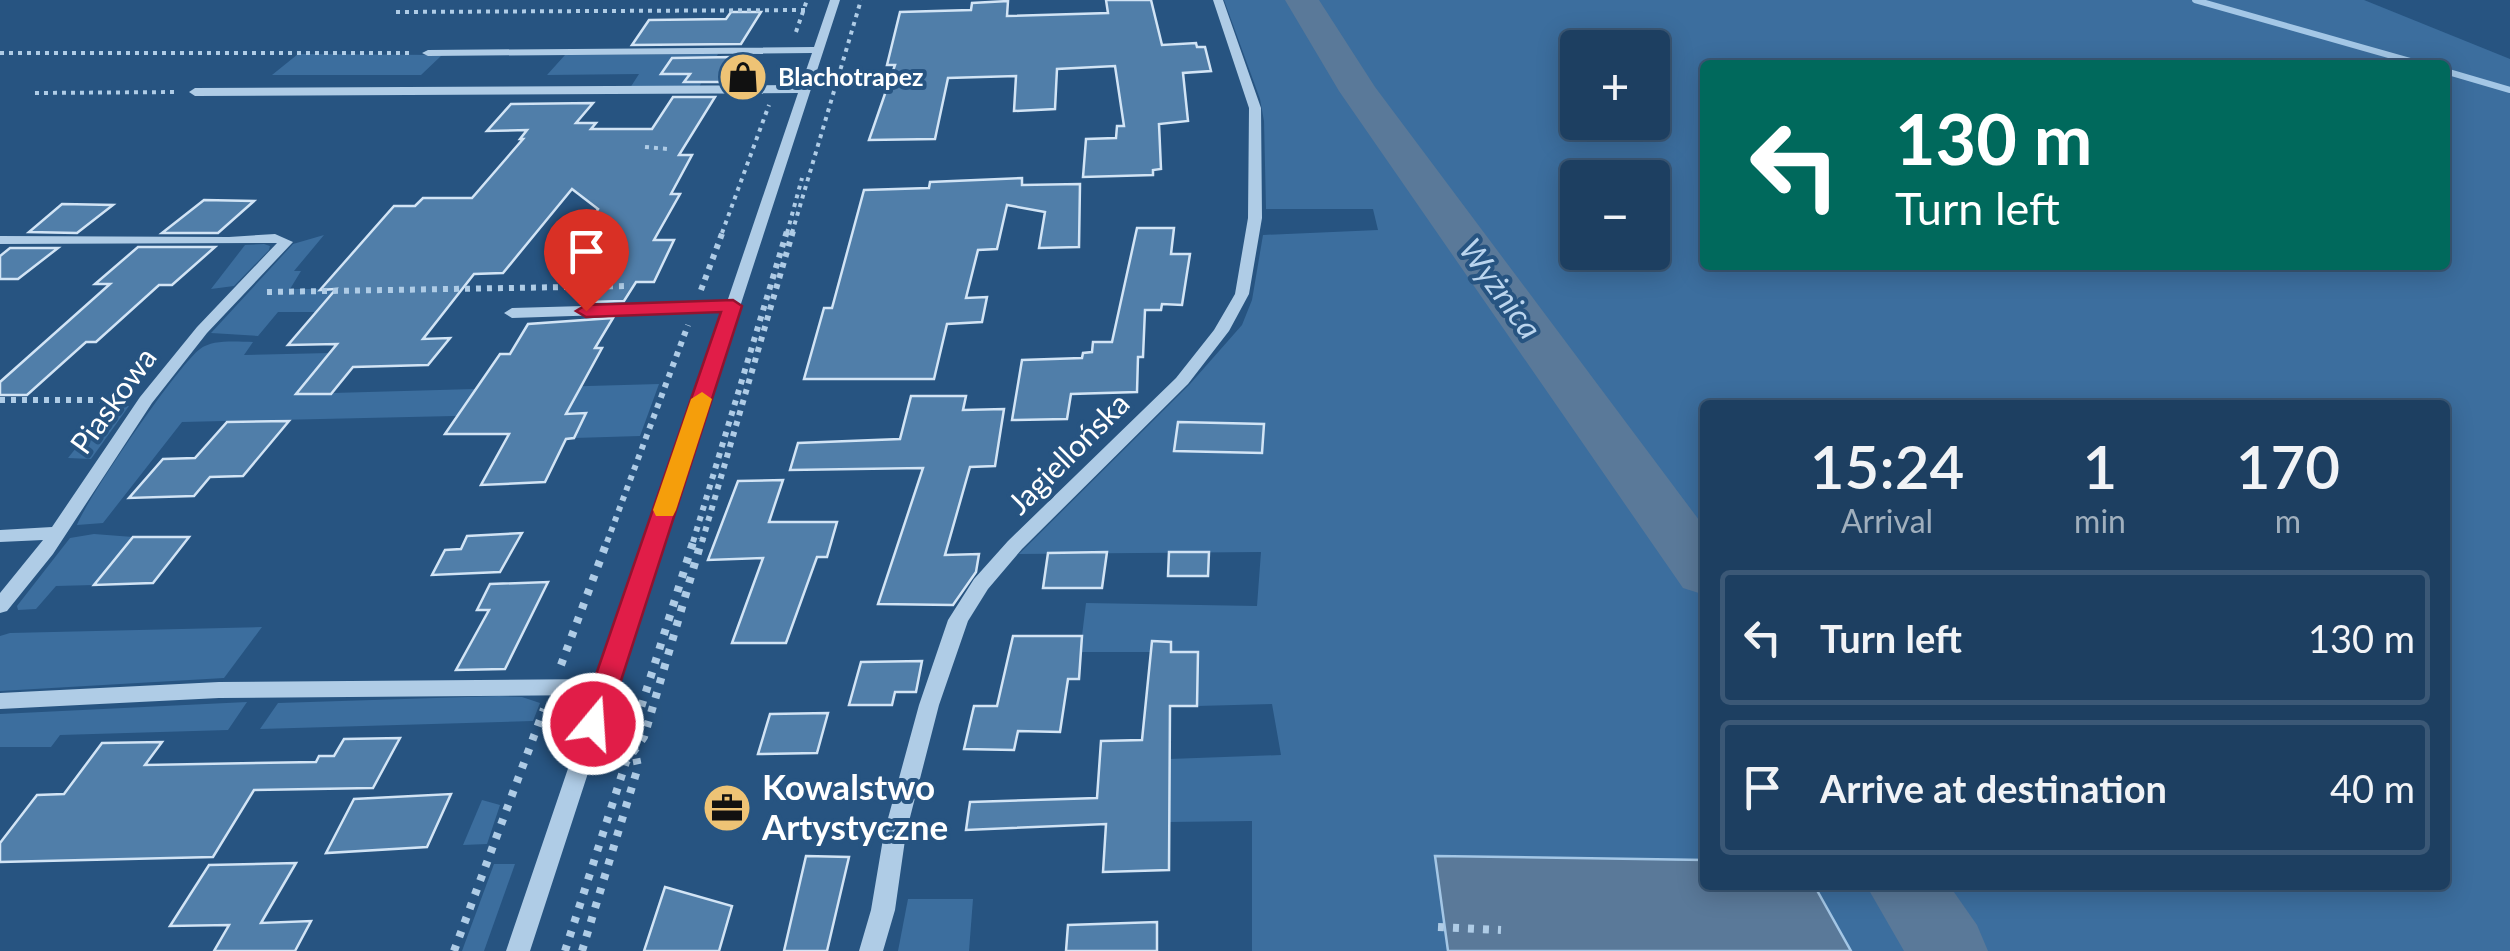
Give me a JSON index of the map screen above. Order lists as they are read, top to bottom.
{
  "streets": {
    "street": ["Piaskowa", "Jagiellońska"]
  },
  "water": ["Wyżnica"],
  "places": {
    "shop": ["Blachotrapez"],
    "office": ["Kowalstwo Artystyczne"]
  },
  "page": {
    "map_buttons": ["+", "−"],
    "turn": ["130 m", "Turn left"],
    "eta": [
      "15:24",
      "Arrival",
      "1",
      "min",
      "170",
      "m"
    ],
    "list": [
      {
        "name": "Turn left",
        "value": "130 m"
      },
      {
        "name": "Arrive at destination",
        "value": "40 m"
      }
    ]
  }
}
